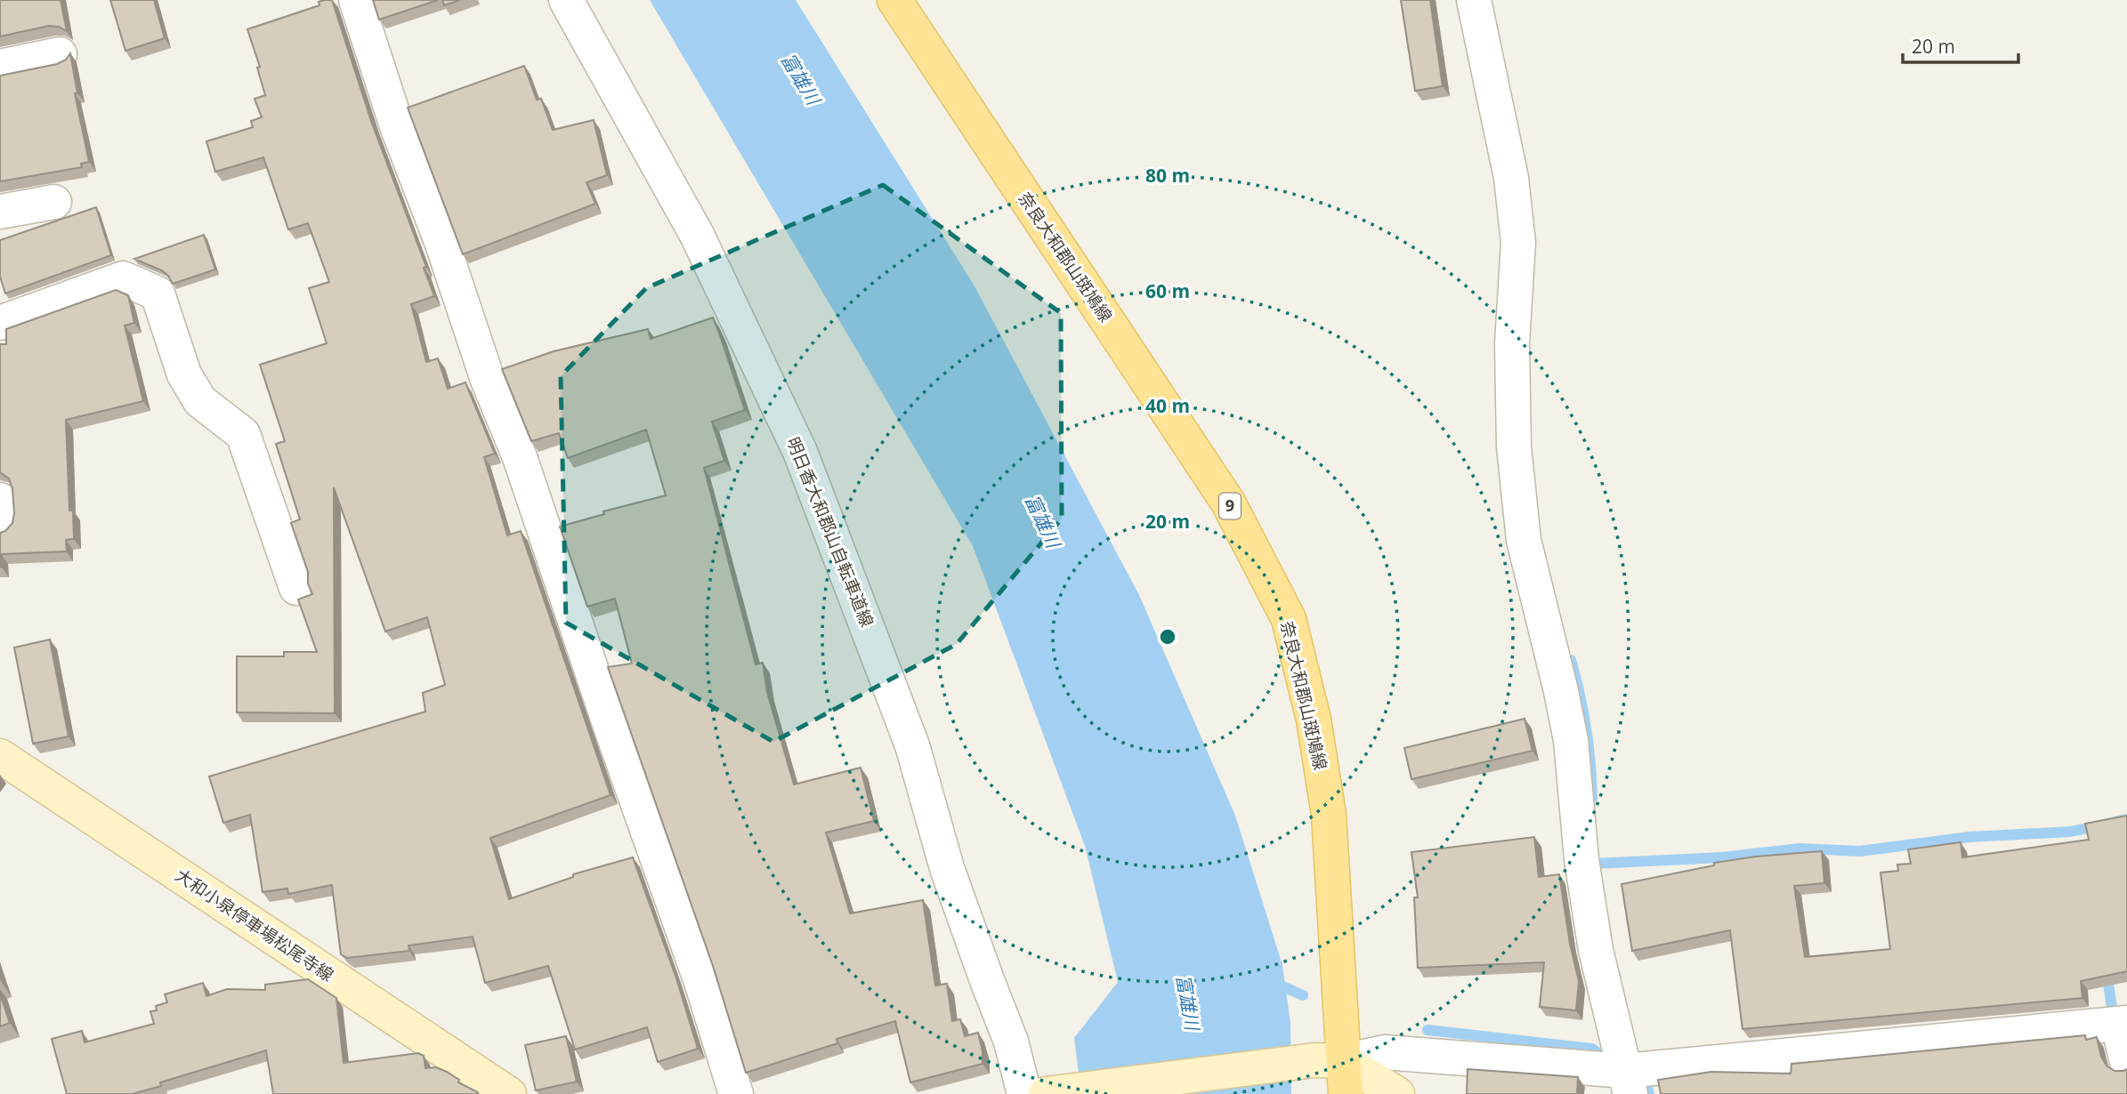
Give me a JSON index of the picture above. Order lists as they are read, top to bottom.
{
  "streets": {
    "main road": ["奈良大和郡山斑鳩線", "9", "大和小泉停車場松尾寺線"],
    "street": ["明日香大和郡山自転車道線"]
  },
  "water": ["富雄川"],
  "scale_bar": "20 m",
  "rings": [
    "80 m",
    "60 m",
    "40 m",
    "20 m"
  ]
}
